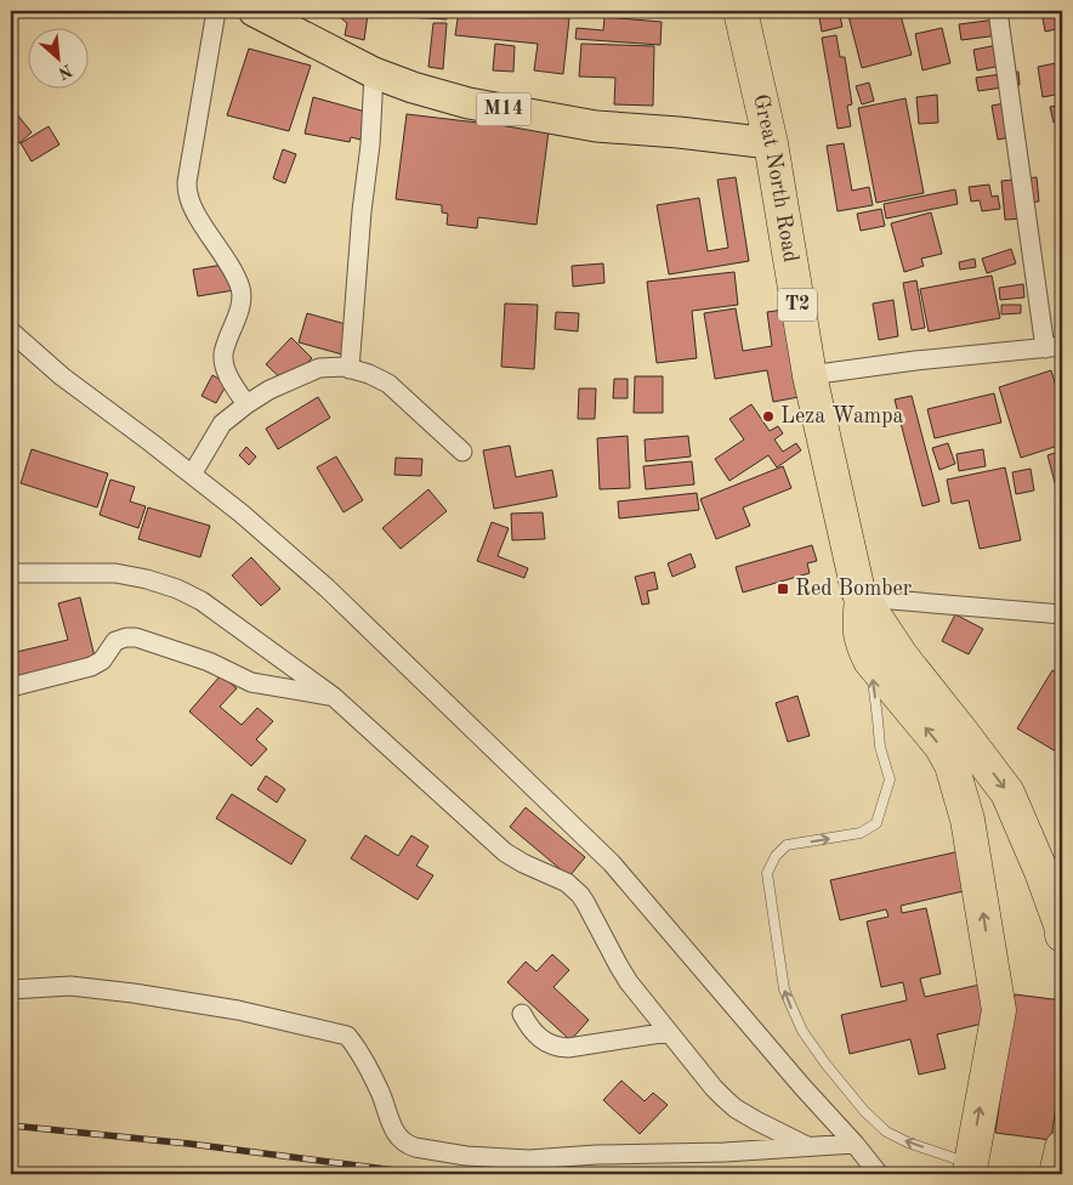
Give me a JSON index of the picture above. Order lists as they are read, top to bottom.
{
  "streets": {
    "highway": ["Great North Road", "T2"],
    "main road": ["M14"]
  },
  "crossings": [
    ["M14", "Great North Road"]
  ],
  "places": {
    "other": ["Leza Wampa"],
    "transit": ["Red Bomber"]
  },
  "north": "bottom right"
}
